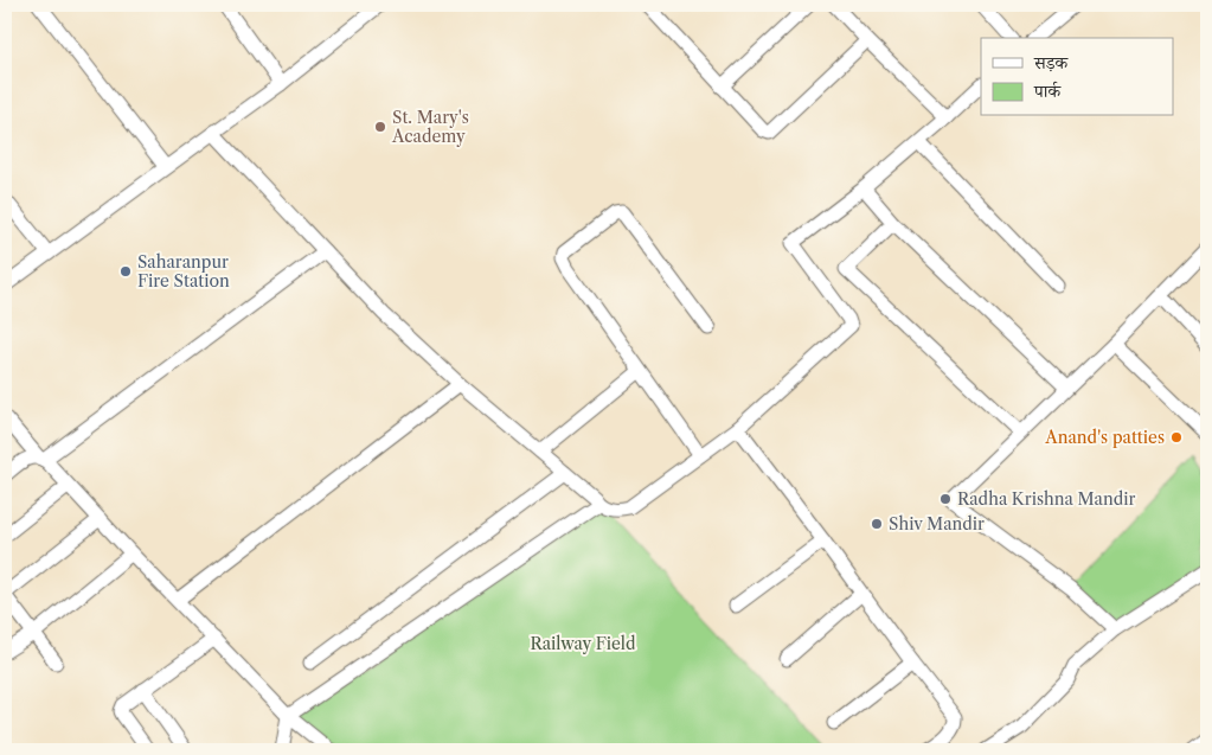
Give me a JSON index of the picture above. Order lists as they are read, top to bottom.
{
  "parks": ["Railway Field"],
  "places": [
    "St. Mary's Academy",
    "Saharanpur Fire Station",
    "Anand's patties",
    "Radha Krishna Mandir",
    "Shiv Mandir"
  ],
  "legend": ["सड़क", "पार्क"]
}
